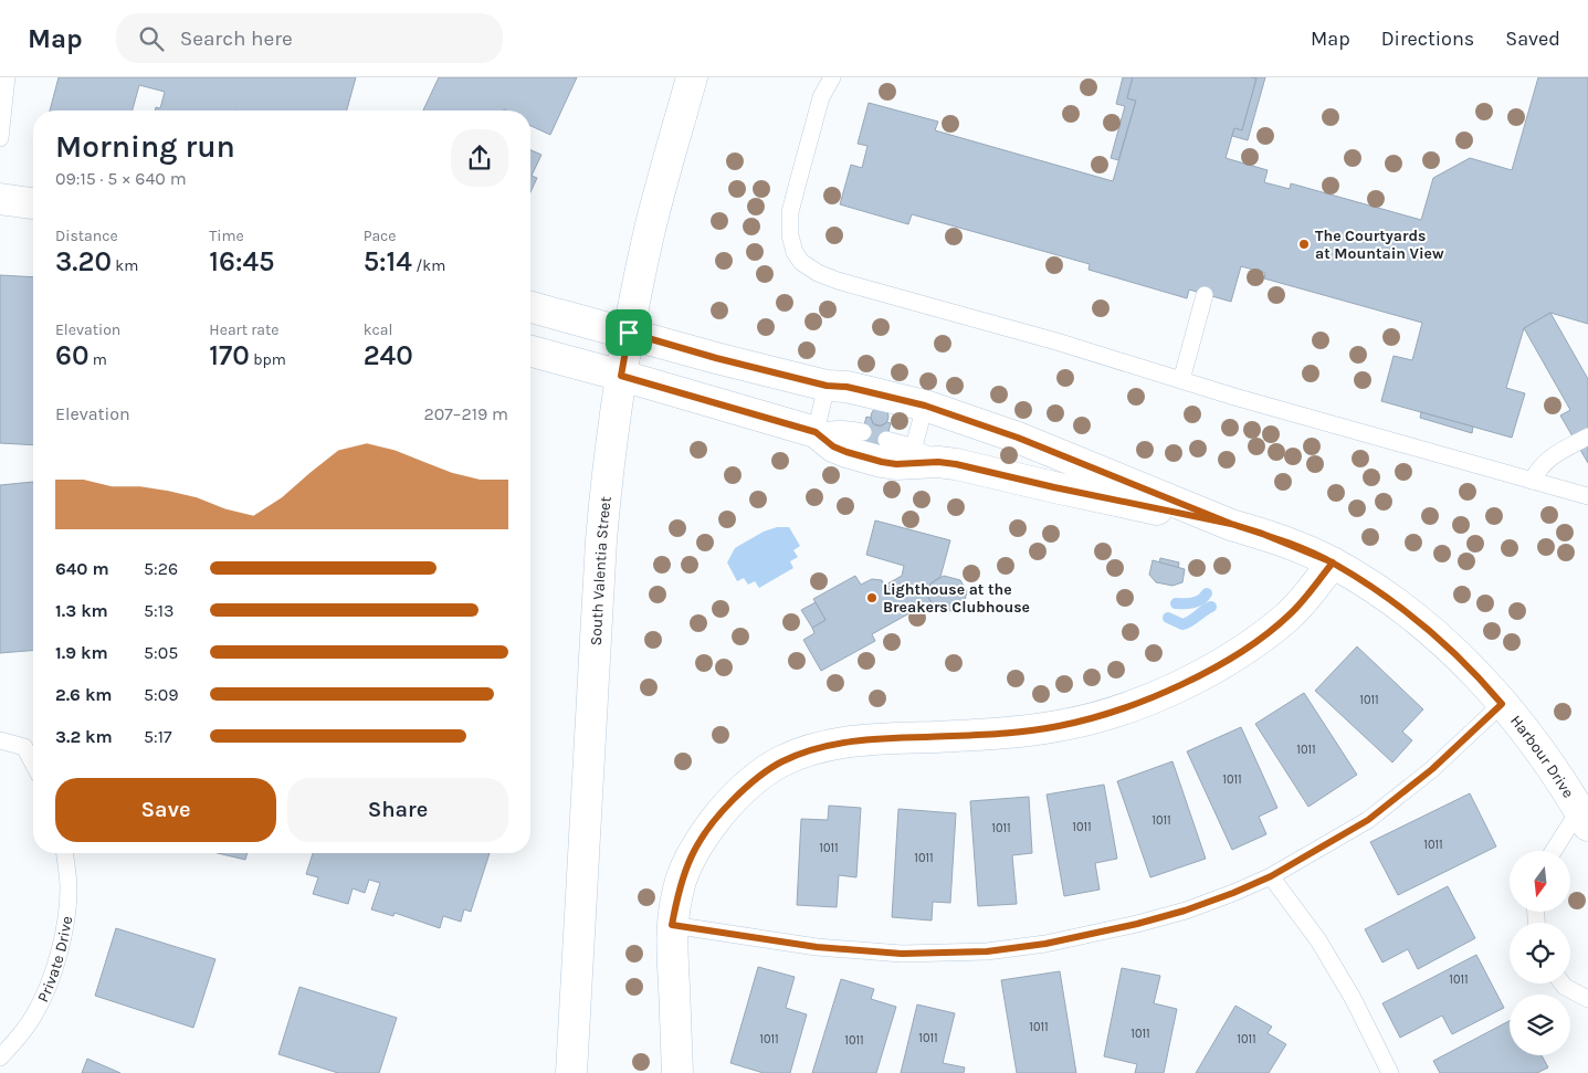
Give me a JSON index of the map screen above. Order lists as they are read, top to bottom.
{
  "streets": {
    "street": ["South Valentia Street", "Harbour Drive"],
    "lane": ["Private Drive"]
  },
  "crossings": [
    ["South Valentia Street", "Harbour Drive"]
  ],
  "places": ["The Courtyards at Mountain View", "Lighthouse at the Breakers Clubhouse"],
  "house_numbers": [
    "1011",
    "1011",
    "1011",
    "1011",
    "1011",
    "1011",
    "1011",
    "1011",
    "1011",
    "1011",
    "1011",
    "1011",
    "1011",
    "1011",
    "1011",
    "1011"
  ],
  "north": "bottom",
  "page": {
    "header": "Map",
    "search": "Search here",
    "nav": ["Map", "Directions", "Saved"],
    "heading": ["Morning run", "09:15 · 5 × 640 m"],
    "stats": [
      ["Distance", "3.20 km"],
      ["Time", "16:45"],
      ["Pace", "5:14 /km"],
      ["Elevation", "60 m"],
      ["Heart rate", "170 bpm"],
      ["kcal", "240"]
    ],
    "chart": ["Elevation", "207–219 m"],
    "list": [
      {
        "name": "640 m",
        "note": "5:26"
      },
      {
        "name": "1.3 km",
        "note": "5:13"
      },
      {
        "name": "1.9 km",
        "note": "5:05"
      },
      {
        "name": "2.6 km",
        "note": "5:09"
      },
      {
        "name": "3.2 km",
        "note": "5:17"
      }
    ],
    "buttons": ["Save", "Share"]
  }
}
